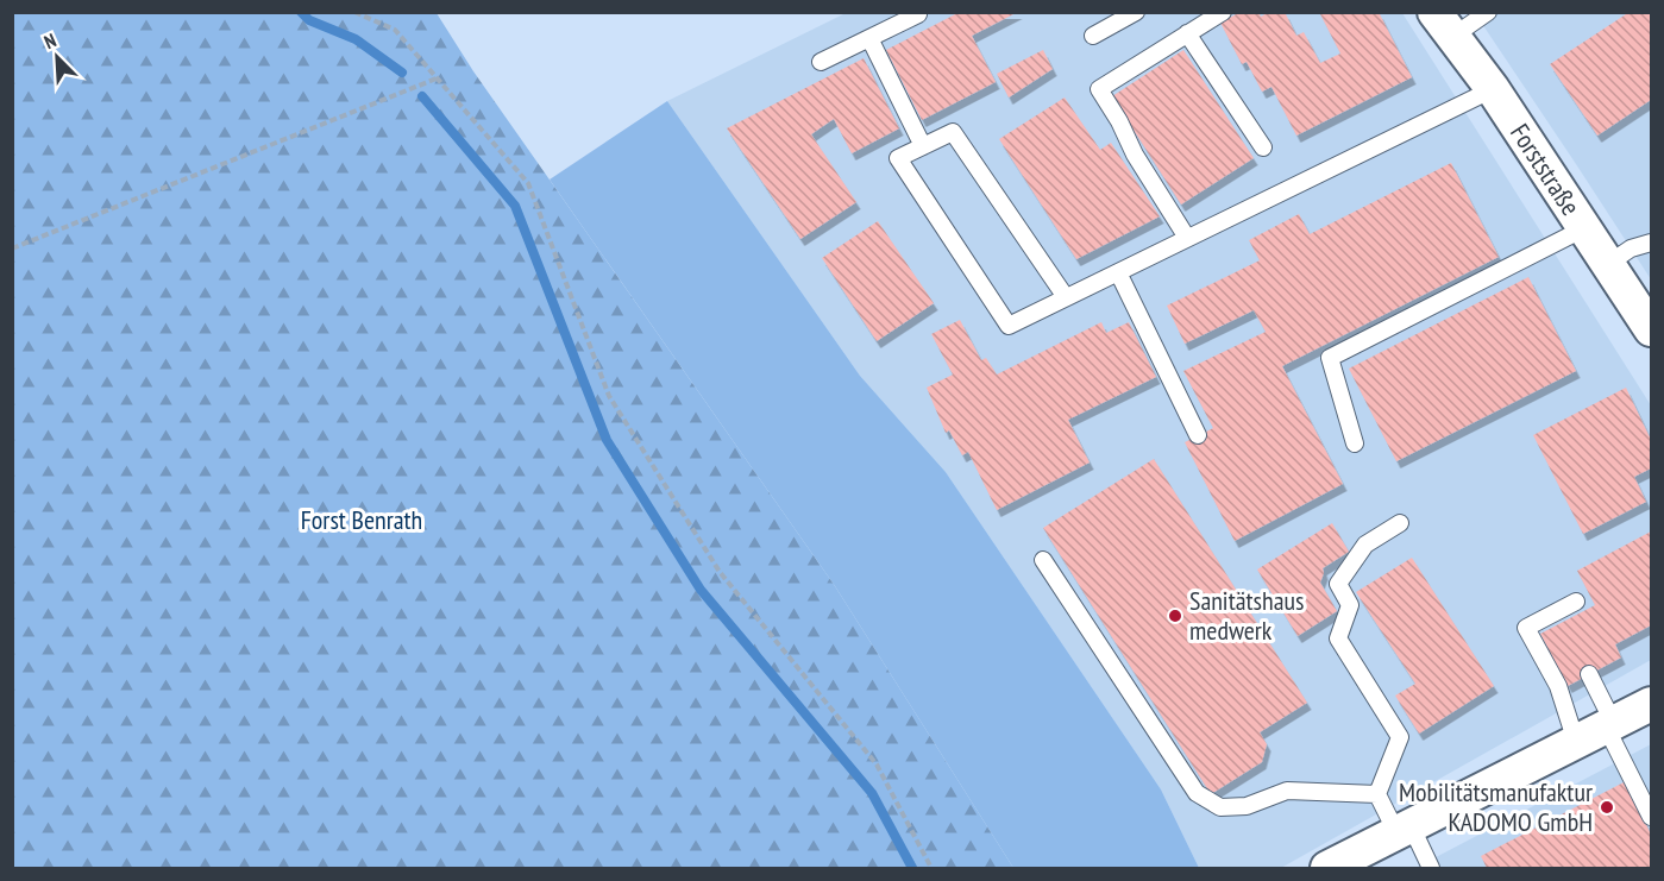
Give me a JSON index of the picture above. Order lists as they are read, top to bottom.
{
  "streets": {
    "street": ["Forststraße"]
  },
  "parks": ["Forst Benrath"],
  "places": ["Sanitätshaus medwerk", "Mobilitätsmanufaktur KADOMO GmbH"],
  "north": "top left"
}
